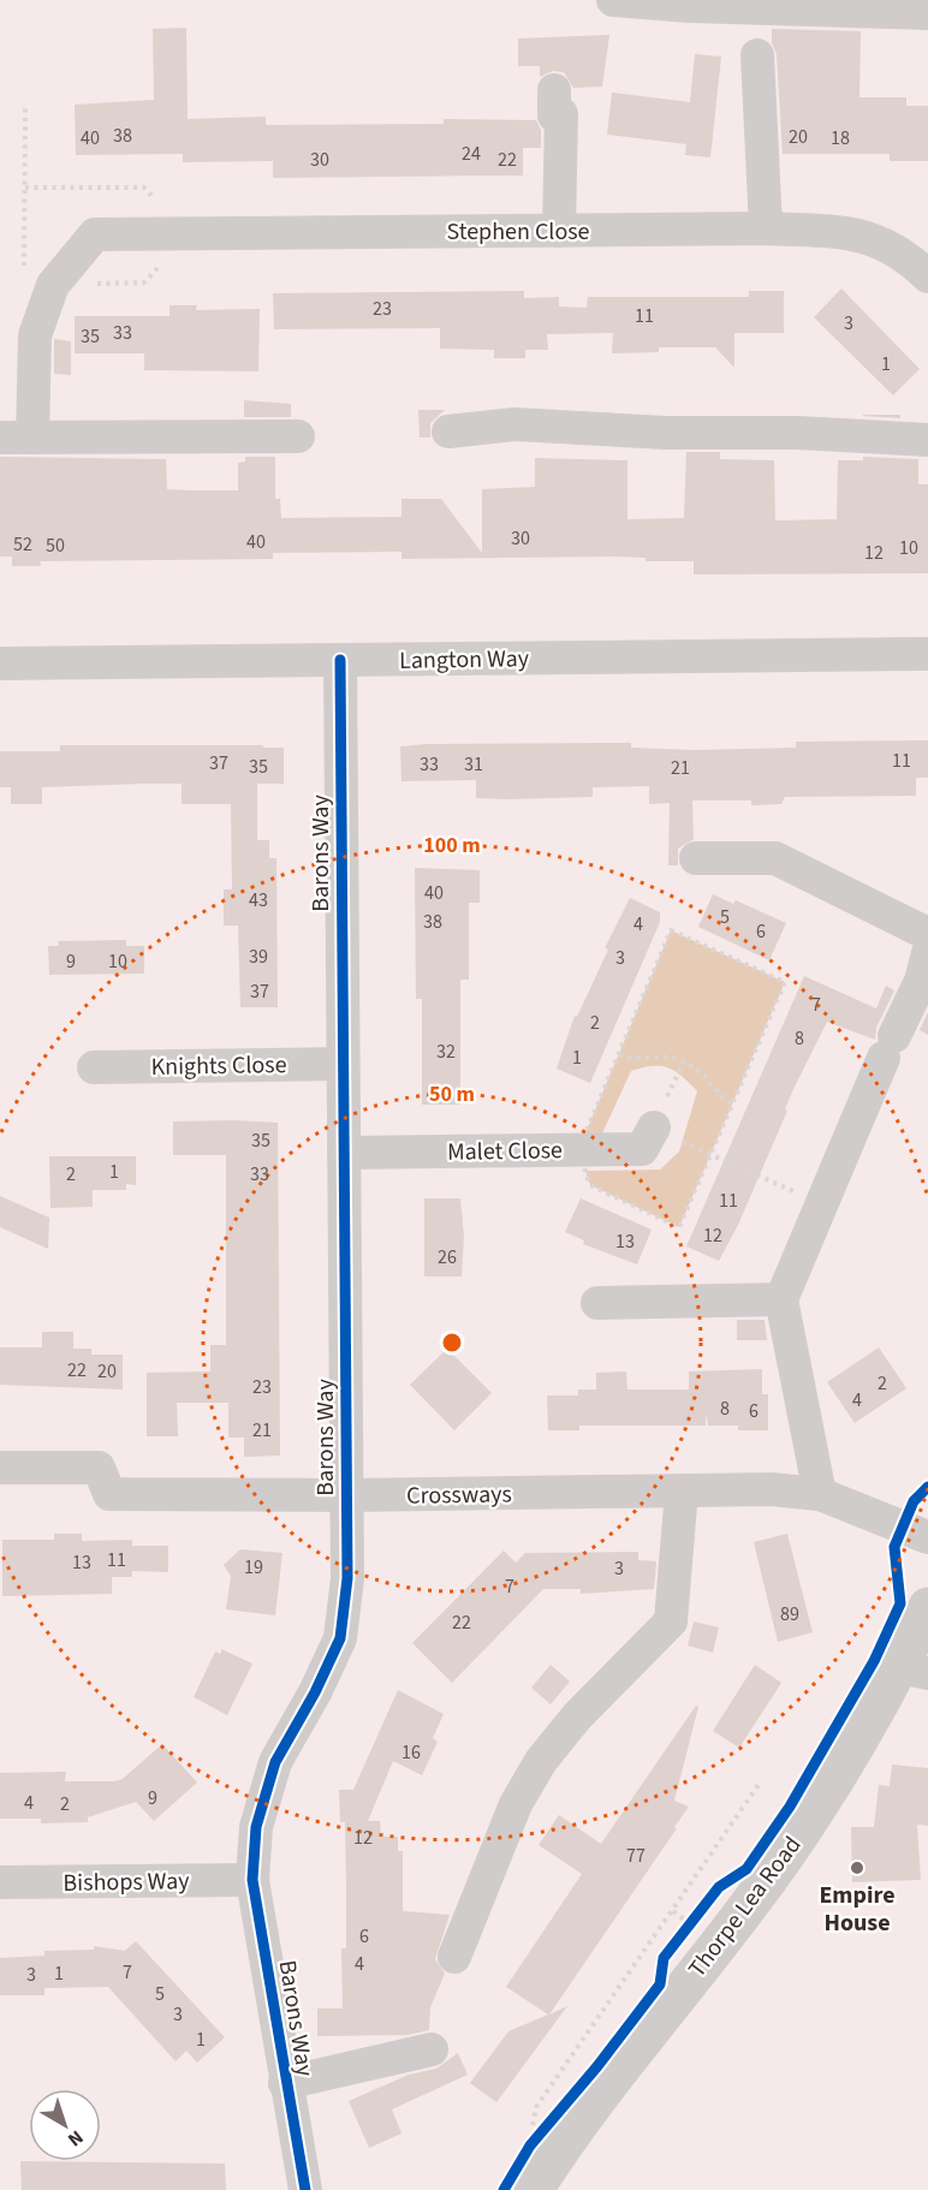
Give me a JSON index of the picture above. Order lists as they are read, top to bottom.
{
  "streets": {
    "main road": ["Thorpe Lea Road"],
    "street": [
      "Stephen Close",
      "Langton Way",
      "Barons Way",
      "Knights Close",
      "Malet Close",
      "Crossways",
      "Bishops Way"
    ]
  },
  "crossings": [
    ["Langton Way", "Barons Way"],
    ["Barons Way", "Knights Close"],
    ["Barons Way", "Malet Close"],
    ["Barons Way", "Crossways"],
    ["Barons Way", "Bishops Way"]
  ],
  "places": ["Empire House"],
  "house_numbers": [
    "38",
    "20",
    "40",
    "18",
    "24",
    "30",
    "22",
    "23",
    "11",
    "3",
    "33",
    "35",
    "1",
    "30",
    "40",
    "52",
    "50",
    "10",
    "12",
    "11",
    "37",
    "33",
    "31",
    "35",
    "21",
    "40",
    "43",
    "5",
    "38",
    "4",
    "6",
    "39",
    "3",
    "9",
    "10",
    "37",
    "7",
    "2",
    "8",
    "32",
    "1",
    "35",
    "1",
    "2",
    "33",
    "11",
    "12",
    "13",
    "26",
    "22",
    "20",
    "2",
    "23",
    "4",
    "8",
    "6",
    "21",
    "11",
    "13",
    "19",
    "3",
    "7",
    "89",
    "22",
    "16",
    "9",
    "4",
    "2",
    "12",
    "77",
    "6",
    "4",
    "7",
    "1",
    "3",
    "5",
    "3",
    "1"
  ],
  "north": "bottom right",
  "rings": ["100 m", "50 m"]
}
